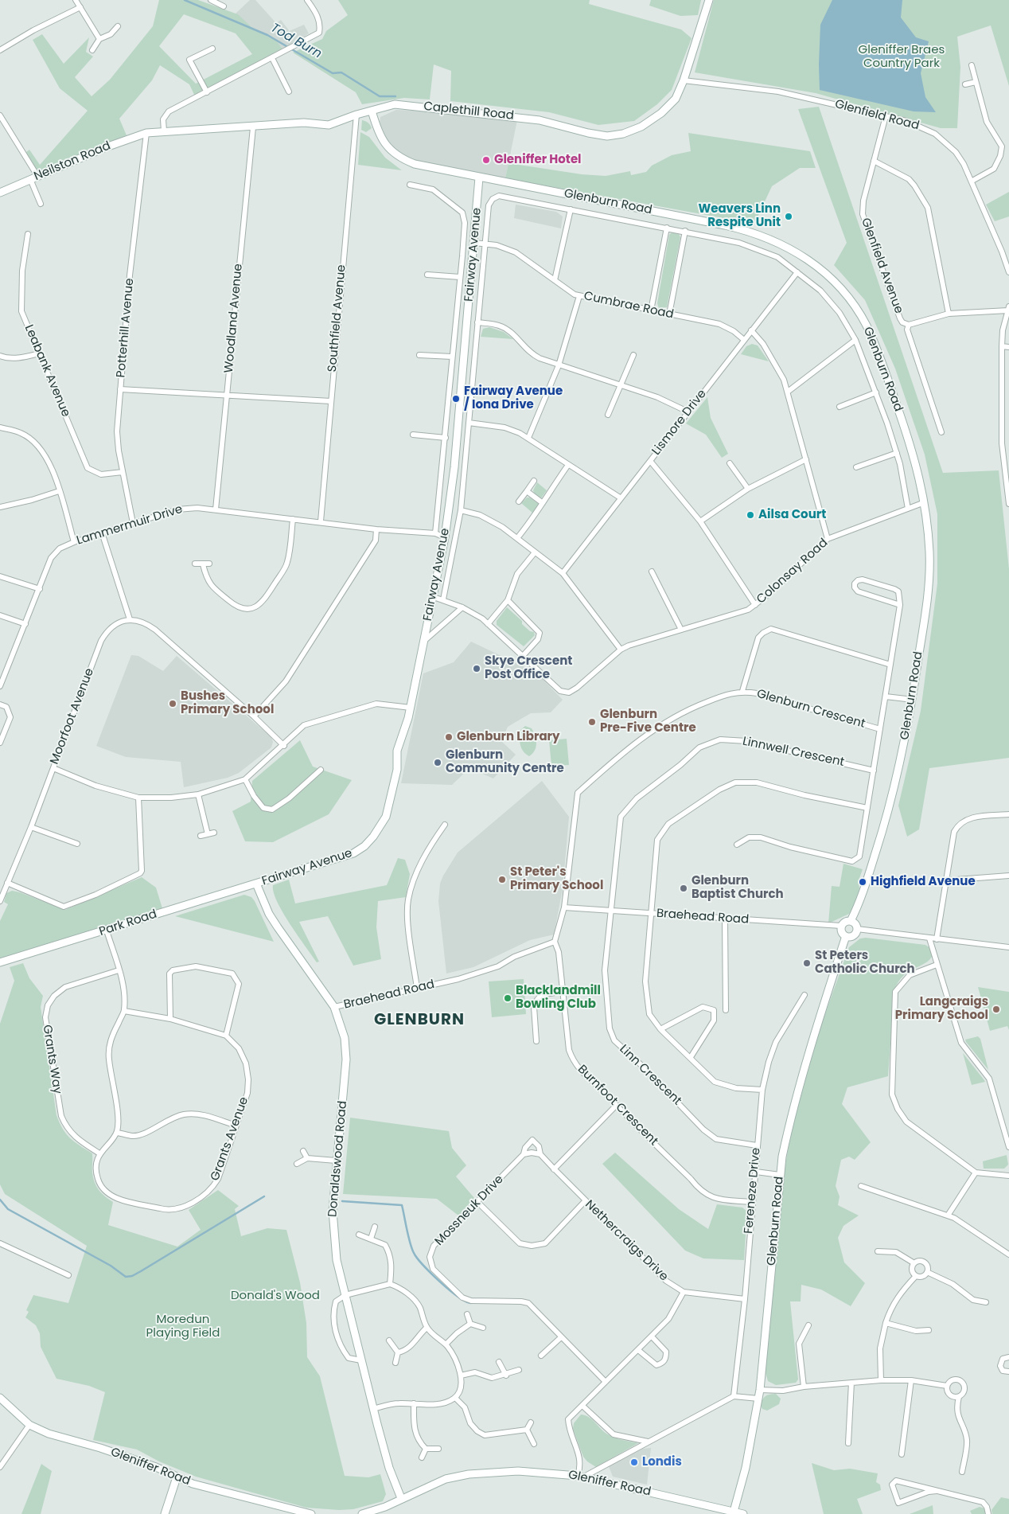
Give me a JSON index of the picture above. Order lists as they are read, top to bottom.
{
  "streets": {
    "street": [
      "Caplethill Road",
      "Glenfield Road",
      "Neilston Road",
      "Glenburn Road",
      "Fairway Avenue",
      "Glenfield Avenue",
      "Cumbrae Road",
      "Woodland Avenue",
      "Southfield Avenue",
      "Potterhill Avenue",
      "Leabank Avenue",
      "Lismore Drive",
      "Lammermuir Drive",
      "Colonsay Road",
      "Glenburn Crescent",
      "Moorfoot Avenue",
      "Linnwell Crescent",
      "Braehead Road",
      "Park Road",
      "Grants Way",
      "Linn Crescent",
      "Burnfoot Crescent",
      "Grants Avenue",
      "Donaldswood Road",
      "Fereneze Drive",
      "Mossneuk Drive",
      "Nethercraigs Drive",
      "Gleniffer Road"
    ]
  },
  "crossings": [
    ["Caplethill Road", "Glenfield Road"],
    ["Caplethill Road", "Neilston Road"],
    ["Caplethill Road", "Glenburn Road"],
    ["Caplethill Road", "Woodland Avenue"],
    ["Caplethill Road", "Southfield Avenue"],
    ["Caplethill Road", "Potterhill Avenue"],
    ["Glenfield Road", "Glenfield Avenue"],
    ["Neilston Road", "Potterhill Avenue"],
    ["Glenburn Road", "Fairway Avenue"],
    ["Glenburn Road", "Lismore Drive"],
    ["Glenburn Road", "Colonsay Road"],
    ["Glenburn Road", "Braehead Road"],
    ["Glenburn Road", "Gleniffer Road"],
    ["Fairway Avenue", "Cumbrae Road"],
    ["Fairway Avenue", "Lammermuir Drive"],
    ["Fairway Avenue", "Park Road"],
    ["Fairway Avenue", "Donaldswood Road"],
    ["Cumbrae Road", "Lismore Drive"],
    ["Woodland Avenue", "Lammermuir Drive"],
    ["Southfield Avenue", "Lammermuir Drive"],
    ["Potterhill Avenue", "Leabank Avenue"],
    ["Potterhill Avenue", "Lammermuir Drive"],
    ["Glenburn Crescent", "Braehead Road"],
    ["Glenburn Crescent", "Burnfoot Crescent"],
    ["Linnwell Crescent", "Braehead Road"],
    ["Linnwell Crescent", "Linn Crescent"],
    ["Braehead Road", "Linn Crescent"],
    ["Braehead Road", "Burnfoot Crescent"],
    ["Braehead Road", "Donaldswood Road"],
    ["Park Road", "Donaldswood Road"],
    ["Grants Way", "Grants Avenue"],
    ["Linn Crescent", "Fereneze Drive"],
    ["Burnfoot Crescent", "Fereneze Drive"],
    ["Donaldswood Road", "Gleniffer Road"],
    ["Fereneze Drive", "Nethercraigs Drive"],
    ["Mossneuk Drive", "Nethercraigs Drive"]
  ],
  "districts": ["GLENBURN"],
  "water": ["Tod Burn"],
  "parks": ["Gleniffer Braes Country Park", "Donald's Wood", "Moredun Playing Field"],
  "places": [
    "Gleniffer Hotel",
    "Weavers Linn Respite Unit",
    "Fairway Avenue / Iona Drive",
    "Ailsa Court",
    "Skye Crescent Post Office",
    "Bushes Primary School",
    "Glenburn Pre-Five Centre",
    "Glenburn Library",
    "Glenburn Community Centre",
    "St Peter's Primary School",
    "Highfield Avenue",
    "Glenburn Baptist Church",
    "St Peters Catholic Church",
    "Blacklandmill Bowling Club",
    "Langcraigs Primary School",
    "Londis"
  ]
}
